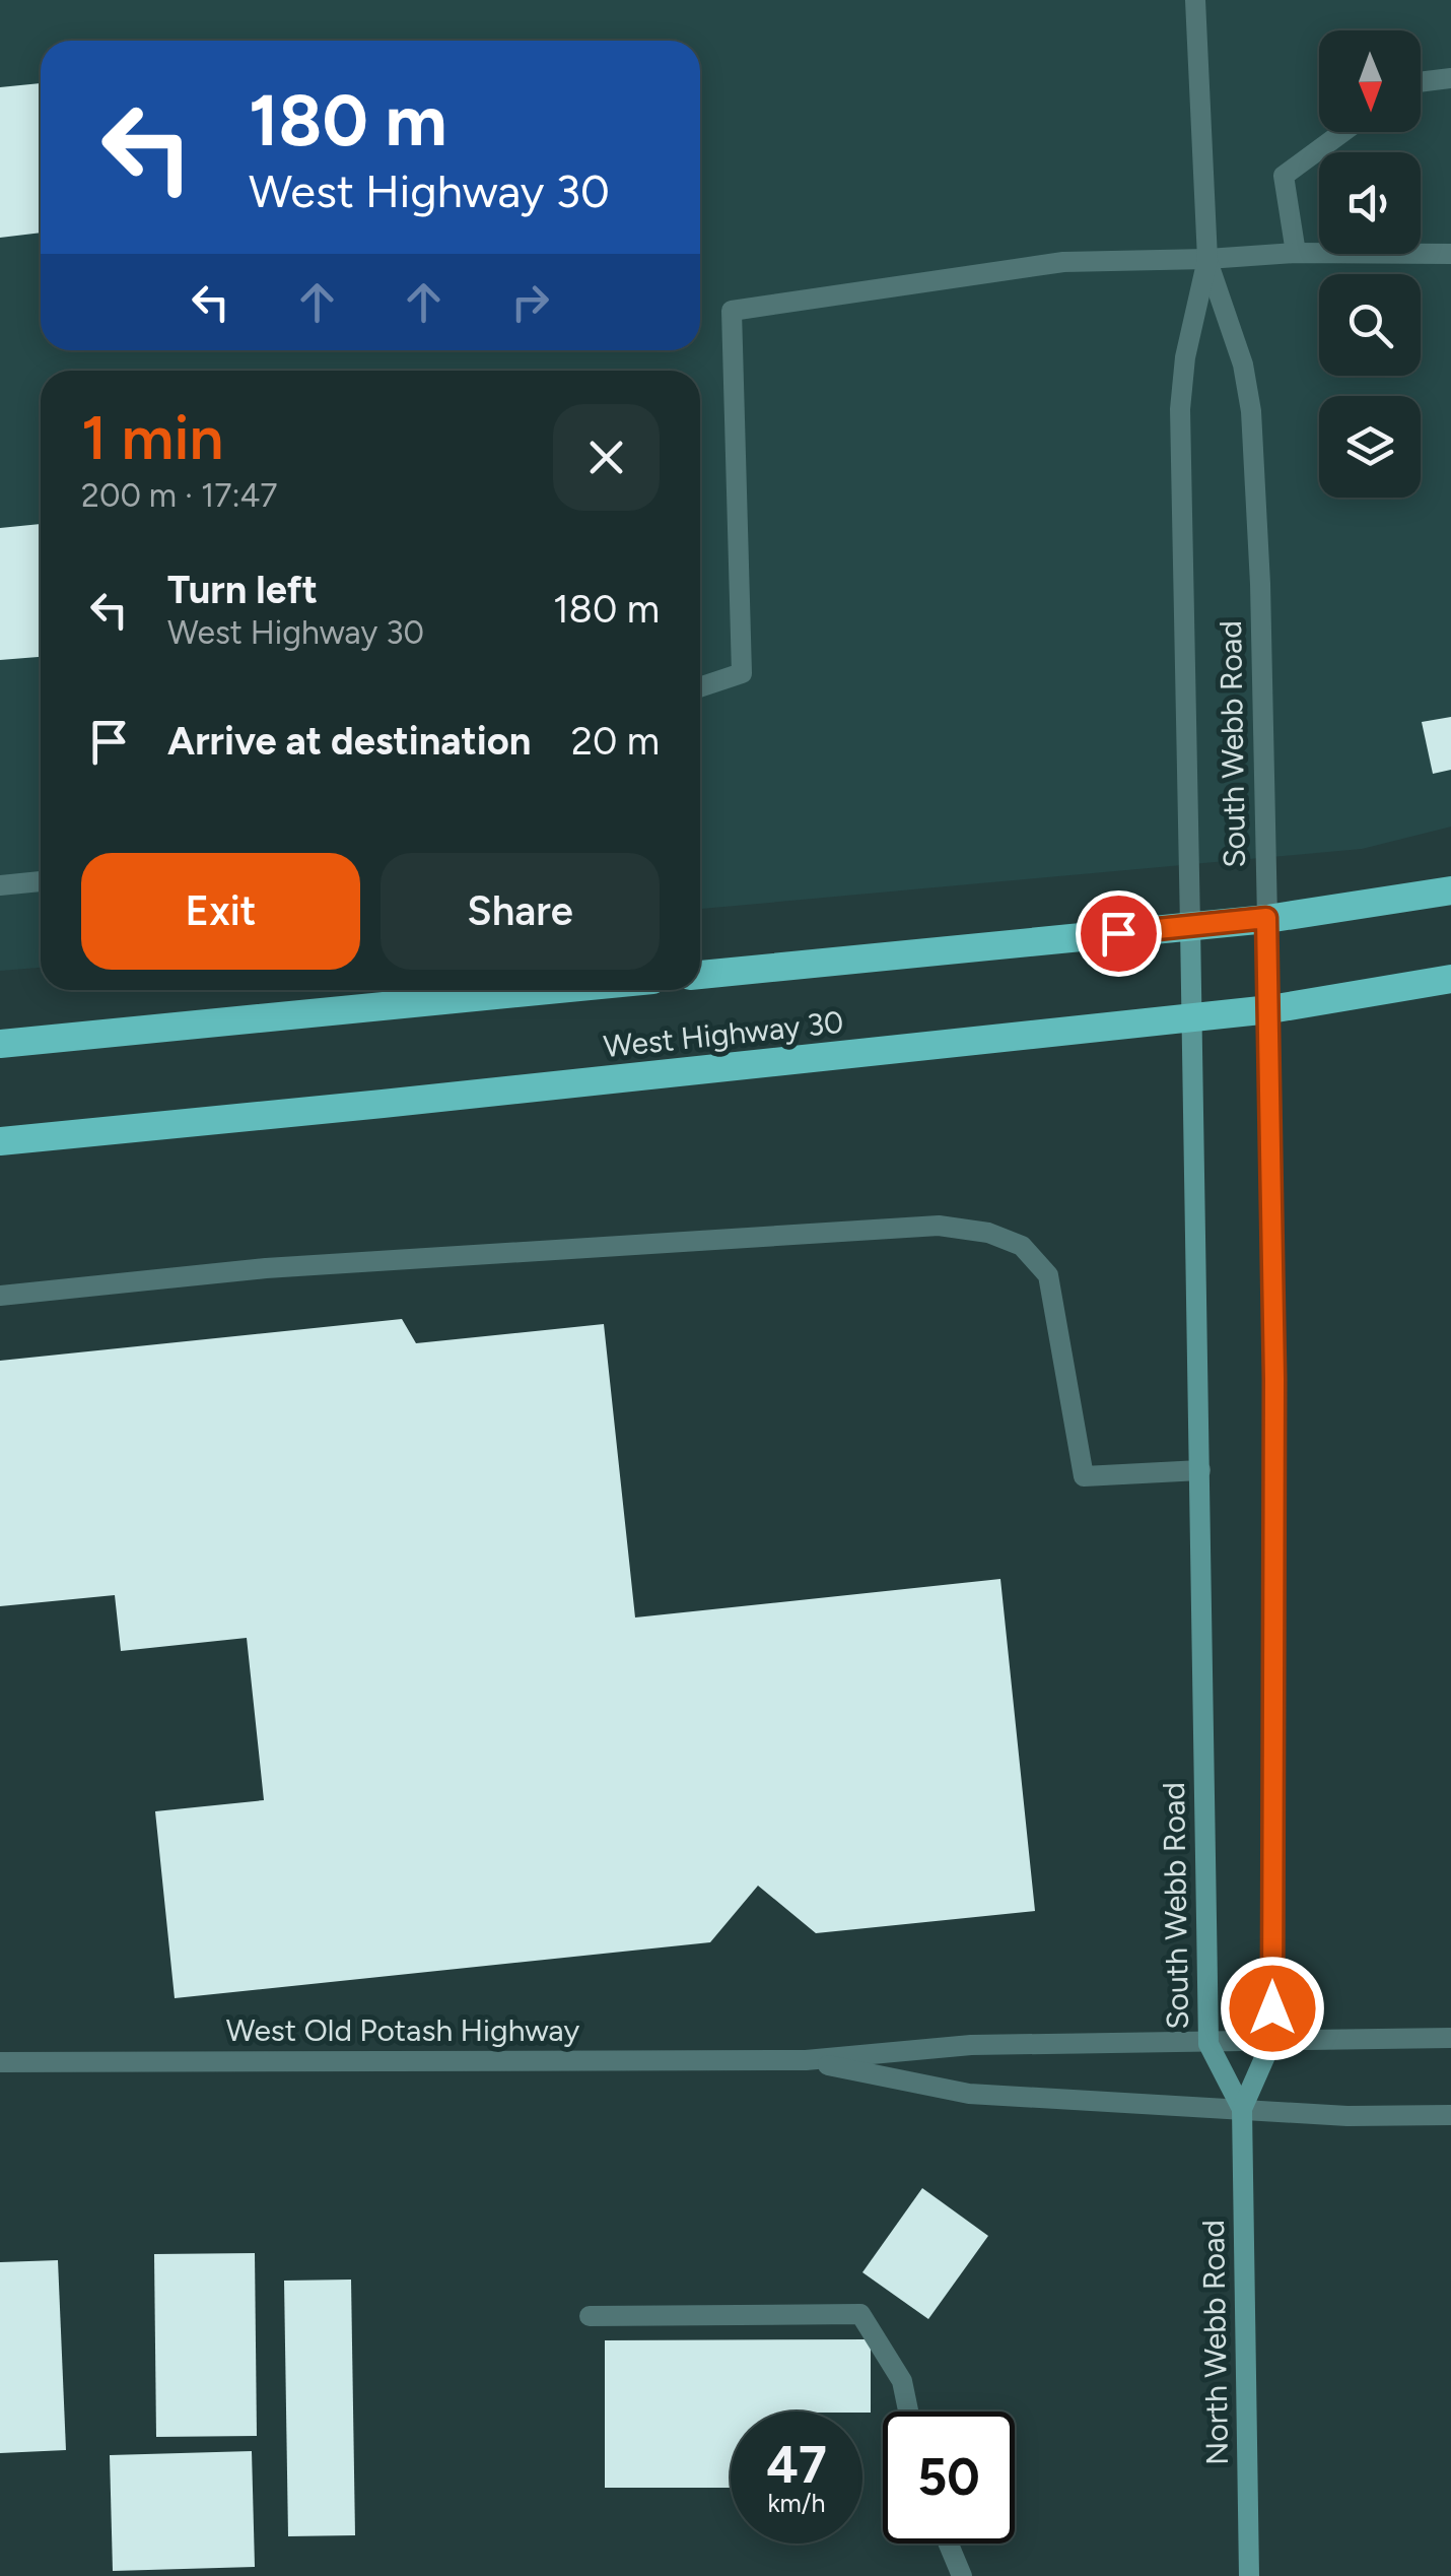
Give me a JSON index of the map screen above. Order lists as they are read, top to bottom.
{
  "streets": {
    "highway": ["West Highway 30"],
    "main road": ["South Webb Road", "North Webb Road"],
    "street": ["West Old Potash Highway"]
  },
  "crossings": [
    ["South Webb Road", "West Highway 30"],
    ["South Webb Road", "West Old Potash Highway"],
    ["South Webb Road", "North Webb Road"],
    ["West Old Potash Highway", "North Webb Road"]
  ],
  "north": "bottom",
  "page": {
    "turn": ["180 m", "West Highway 30"],
    "heading": ["1 min", "200 m · 17:47"],
    "list": [
      {
        "name": "Turn left",
        "note": "West Highway 30",
        "value": "180 m"
      },
      {
        "name": "Arrive at destination",
        "value": "20 m"
      }
    ],
    "buttons": ["Exit", "Share"],
    "speed": "47 km/h",
    "limit": "50"
  }
}
